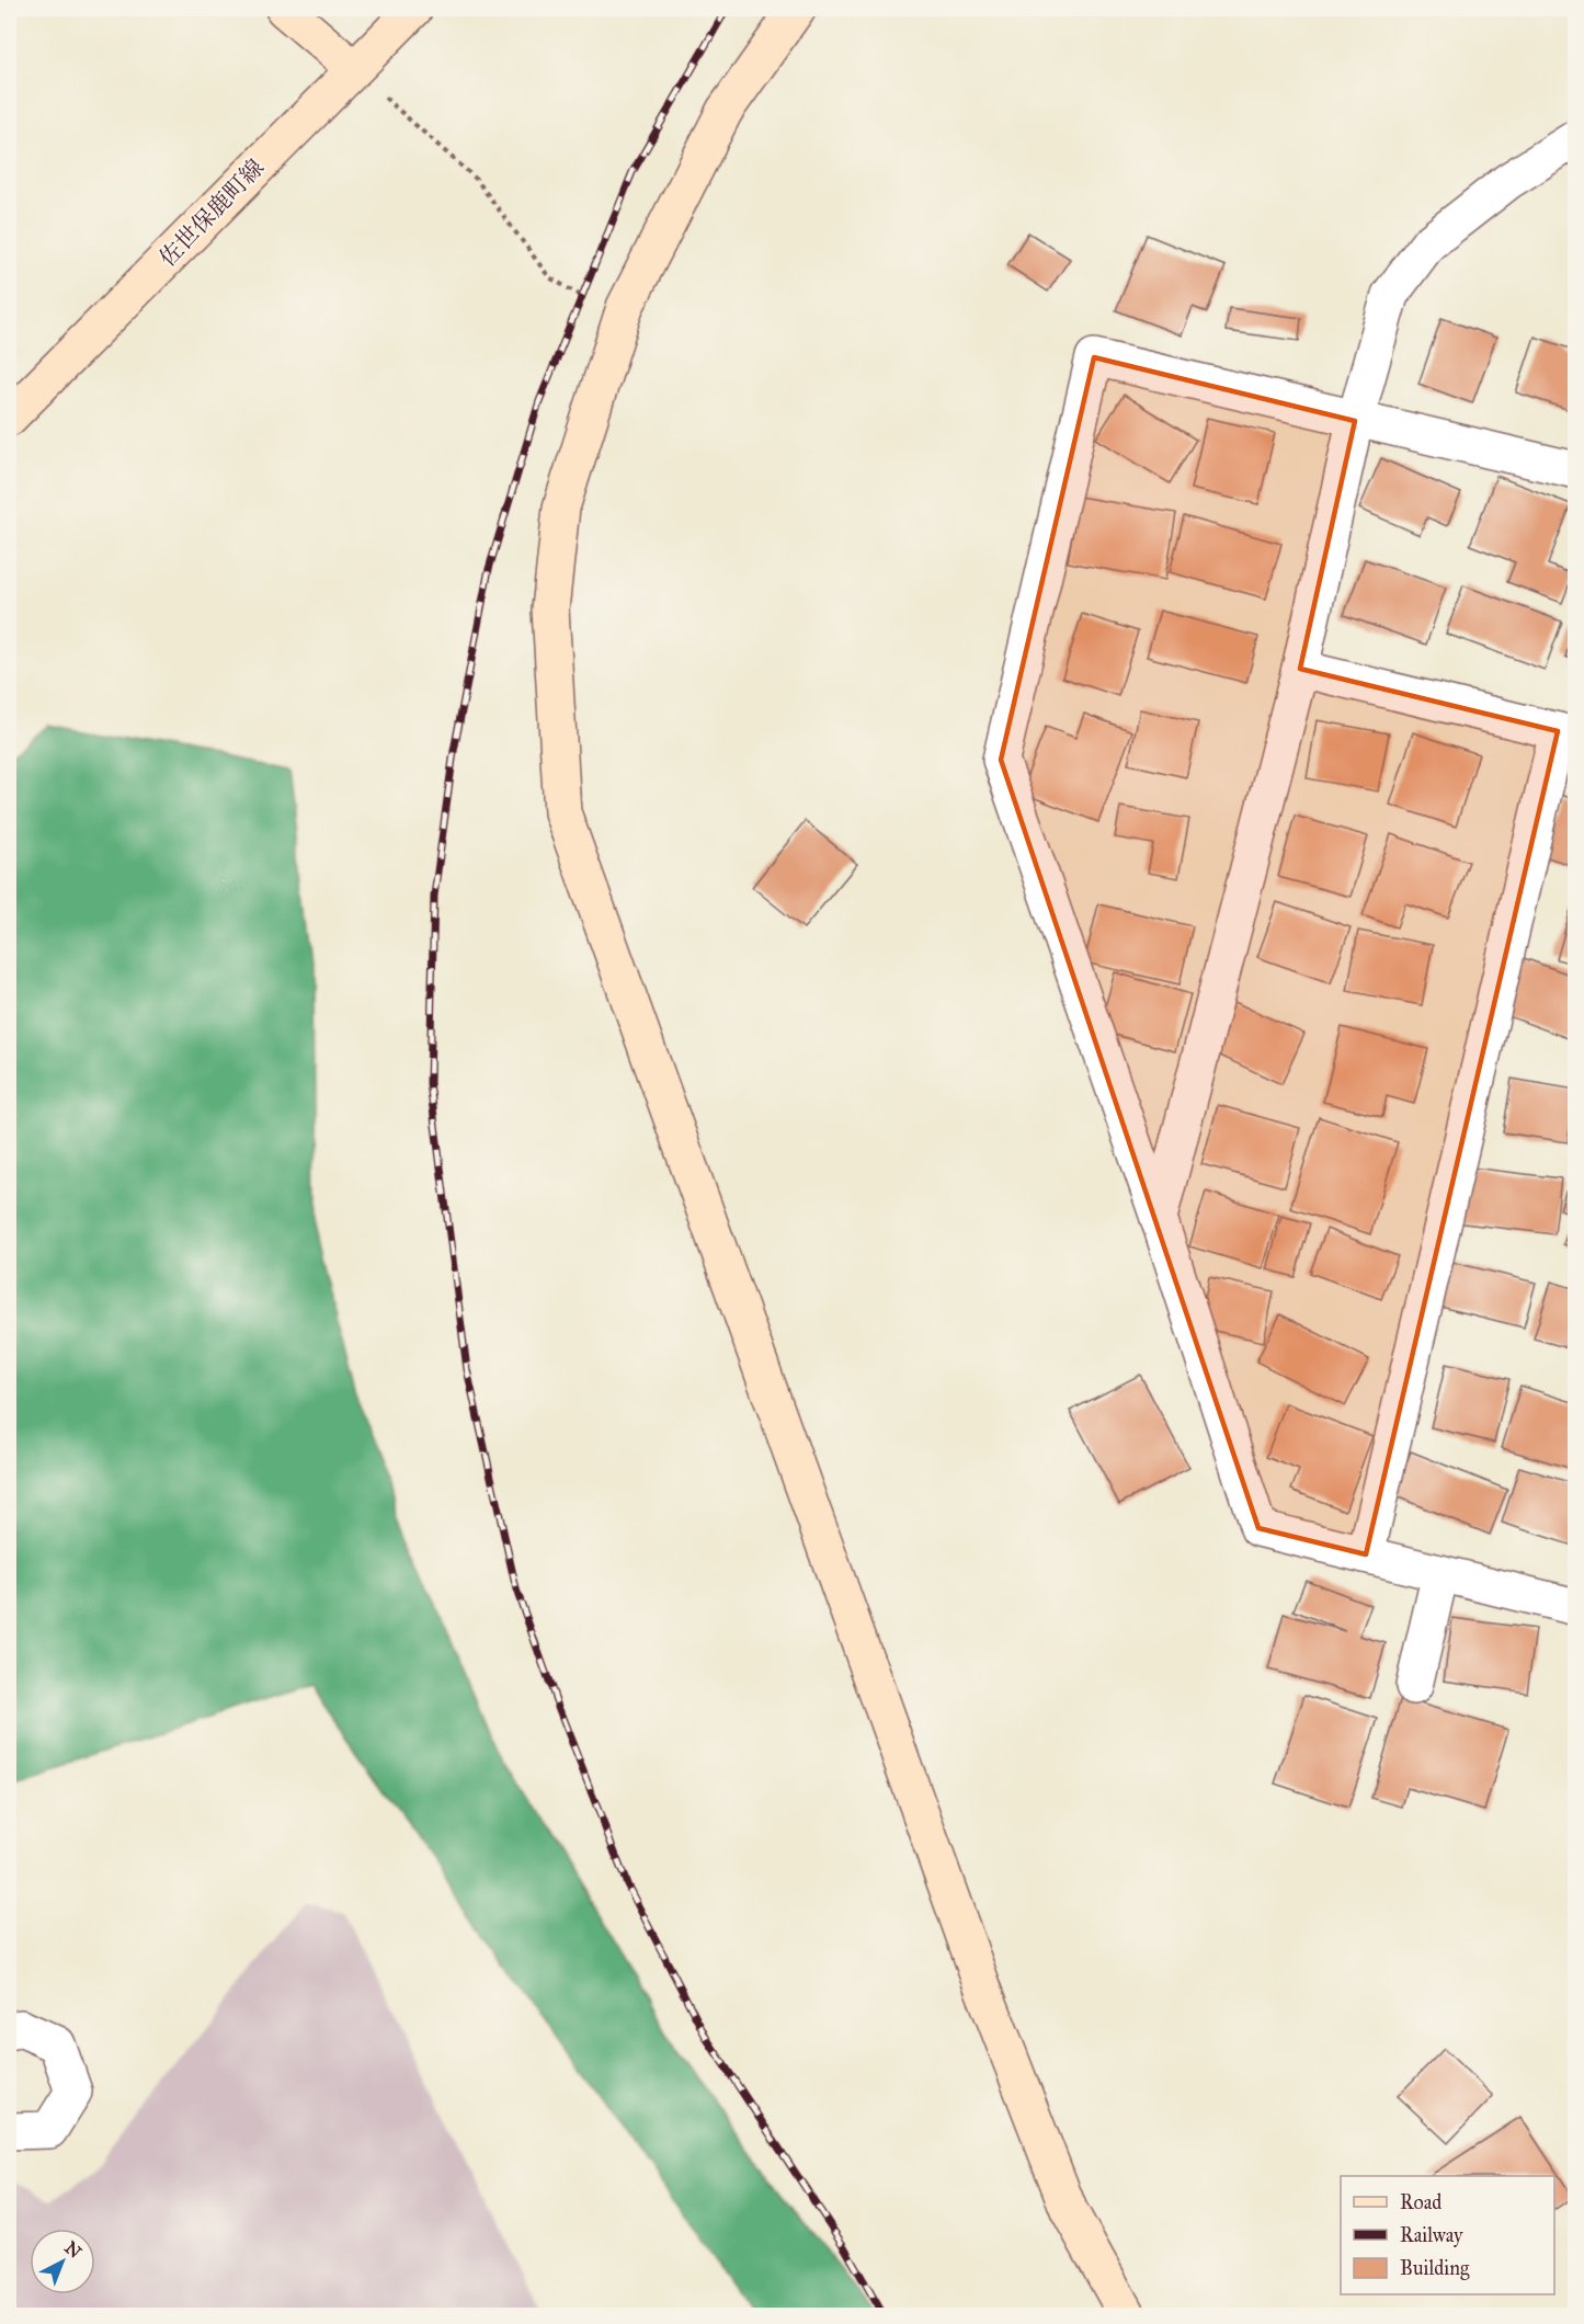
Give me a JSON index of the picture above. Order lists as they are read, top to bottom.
{
  "streets": {
    "street": ["佐世保鹿町線"]
  },
  "legend": ["Road", "Railway", "Building"],
  "north": "top right"
}
